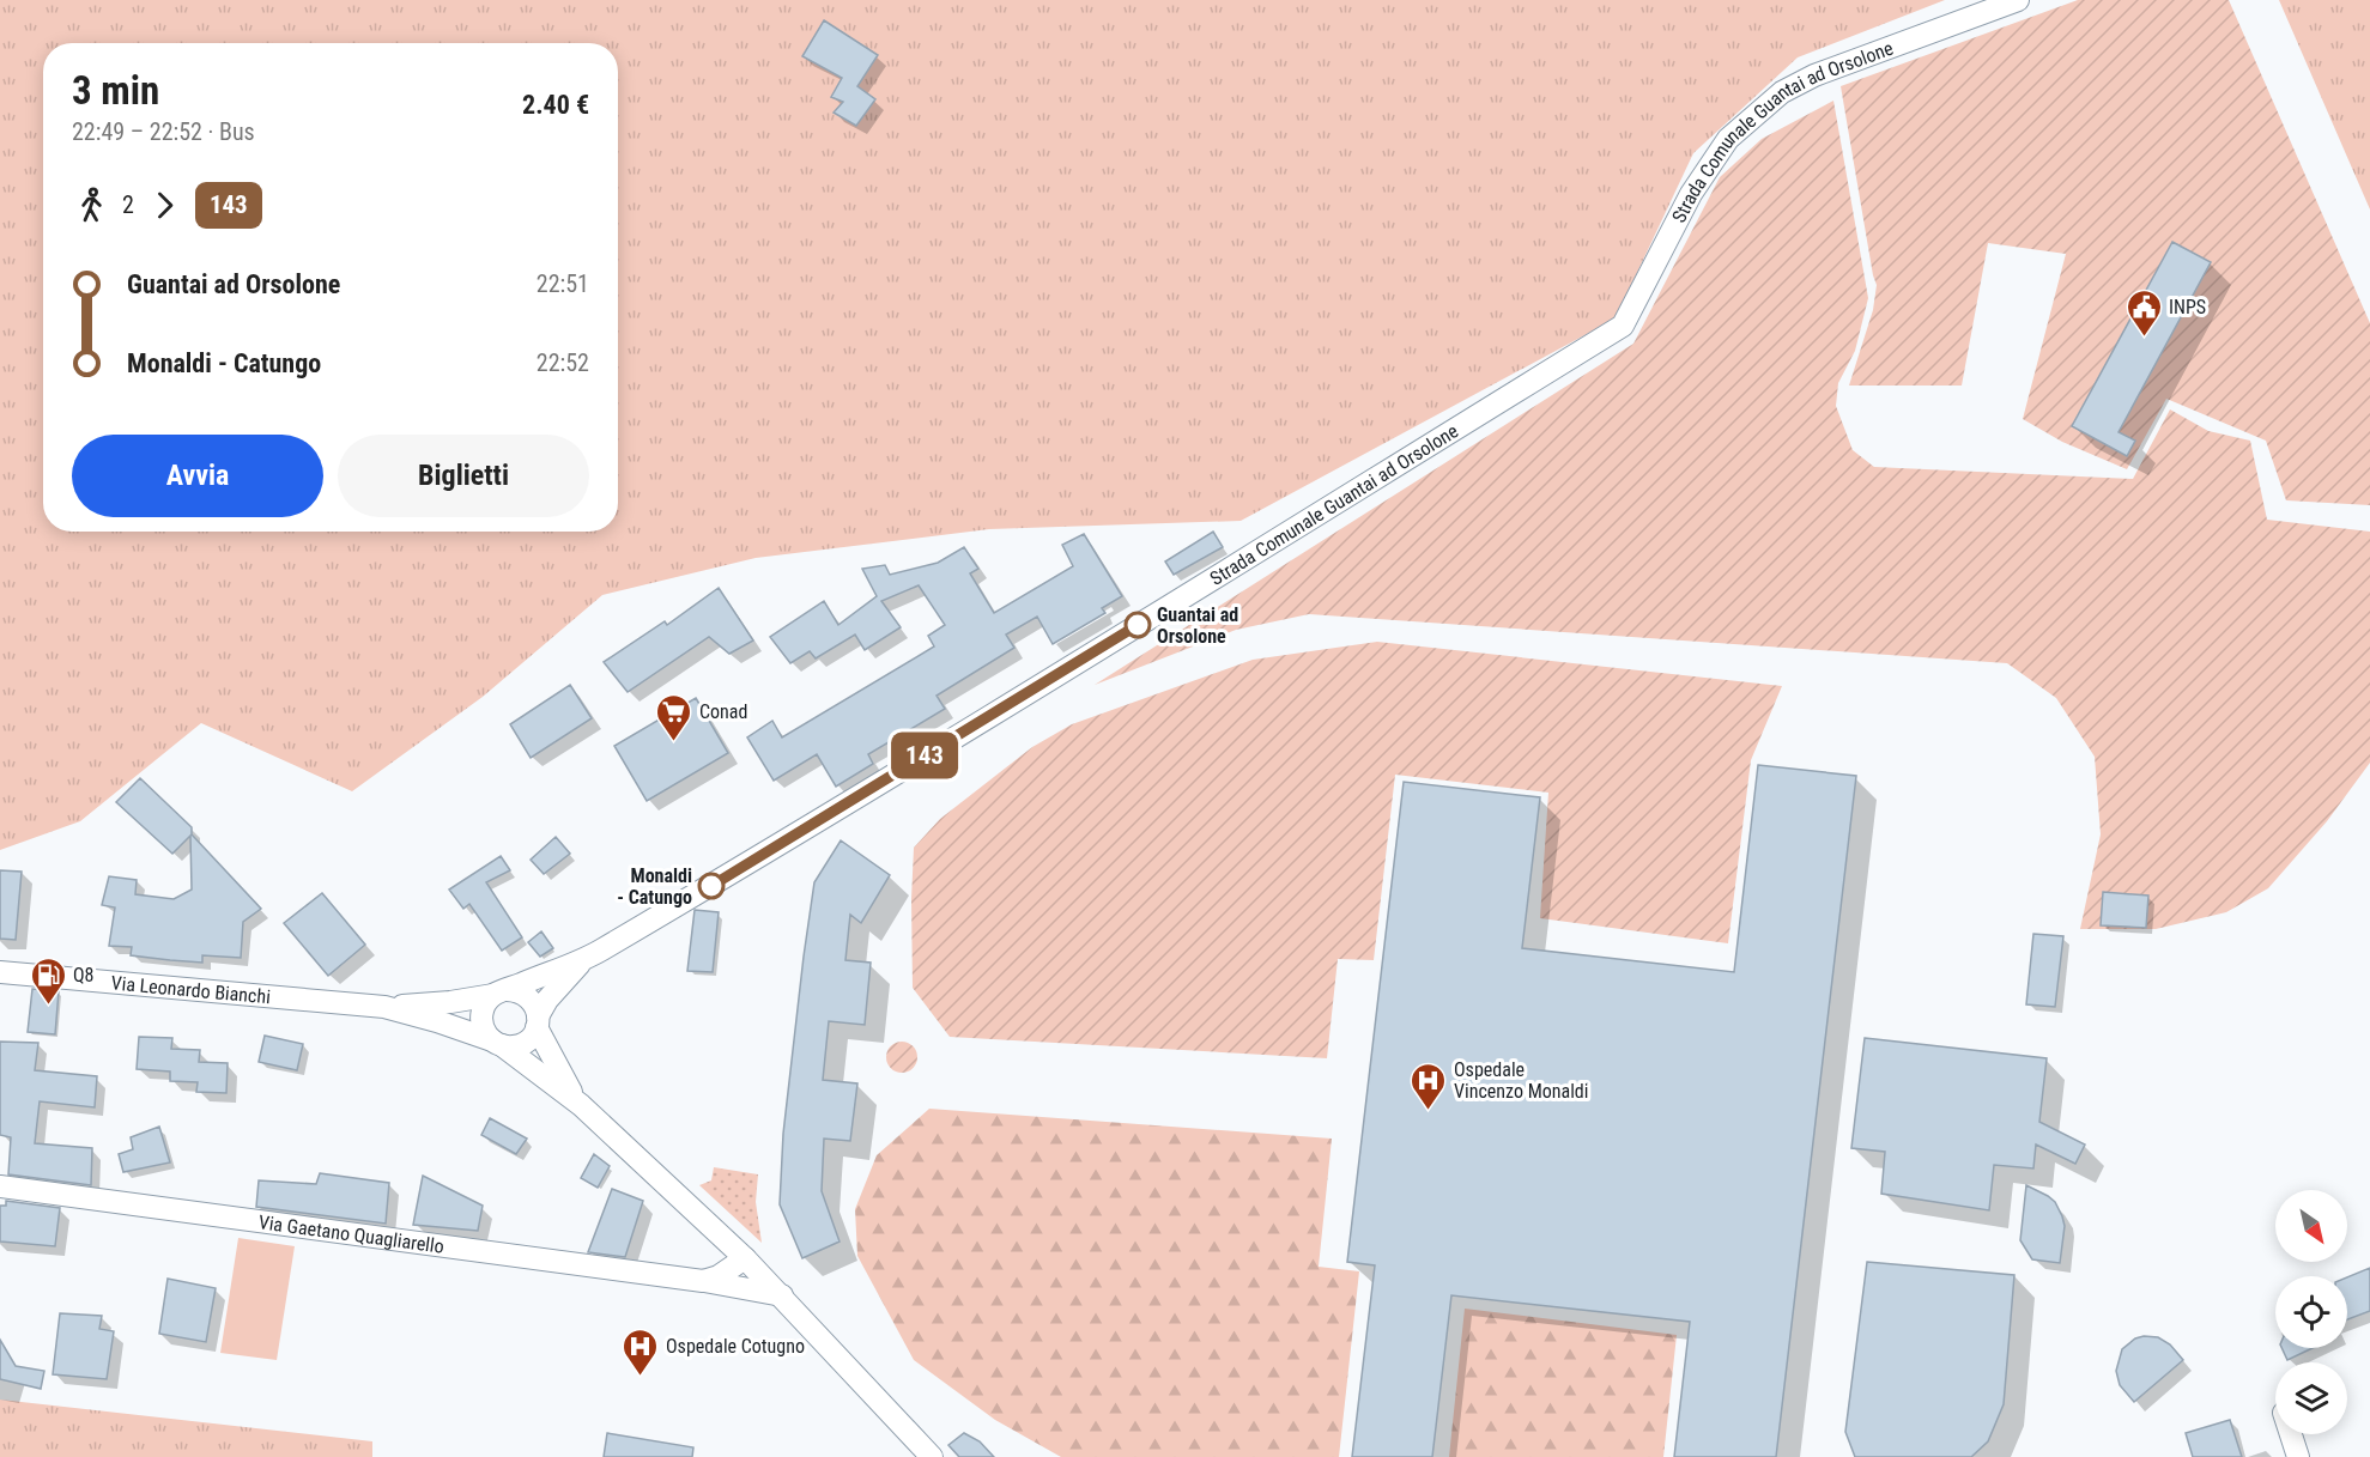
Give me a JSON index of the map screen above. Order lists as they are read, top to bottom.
{
  "streets": {
    "street": ["Strada Comunale Guantai ad Orsolone", "Via Leonardo Bianchi", "Via Gaetano Quagliarello"]
  },
  "crossings": [
    ["Strada Comunale Guantai ad Orsolone", "Via Leonardo Bianchi"]
  ],
  "places": {
    "public building": ["INPS"],
    "other": ["Guantai ad Orsolone", "Monaldi - Catungo"],
    "supermarket": ["Conad"],
    "fuel station": ["Q8"],
    "hospital": ["Ospedale Vincenzo Monaldi", "Ospedale Cotugno"]
  },
  "lines": ["bus line 143"],
  "north": "bottom right",
  "page": {
    "on_map": "143",
    "heading": ["3 min", "22:49 – 22:52 · Bus", "2.40 €"],
    "legs": ["2", "143"],
    "list": [
      {
        "name": "Guantai ad Orsolone",
        "value": "22:51"
      },
      {
        "name": "Monaldi - Catungo",
        "value": "22:52"
      }
    ],
    "buttons": ["Avvia", "Biglietti"]
  }
}
